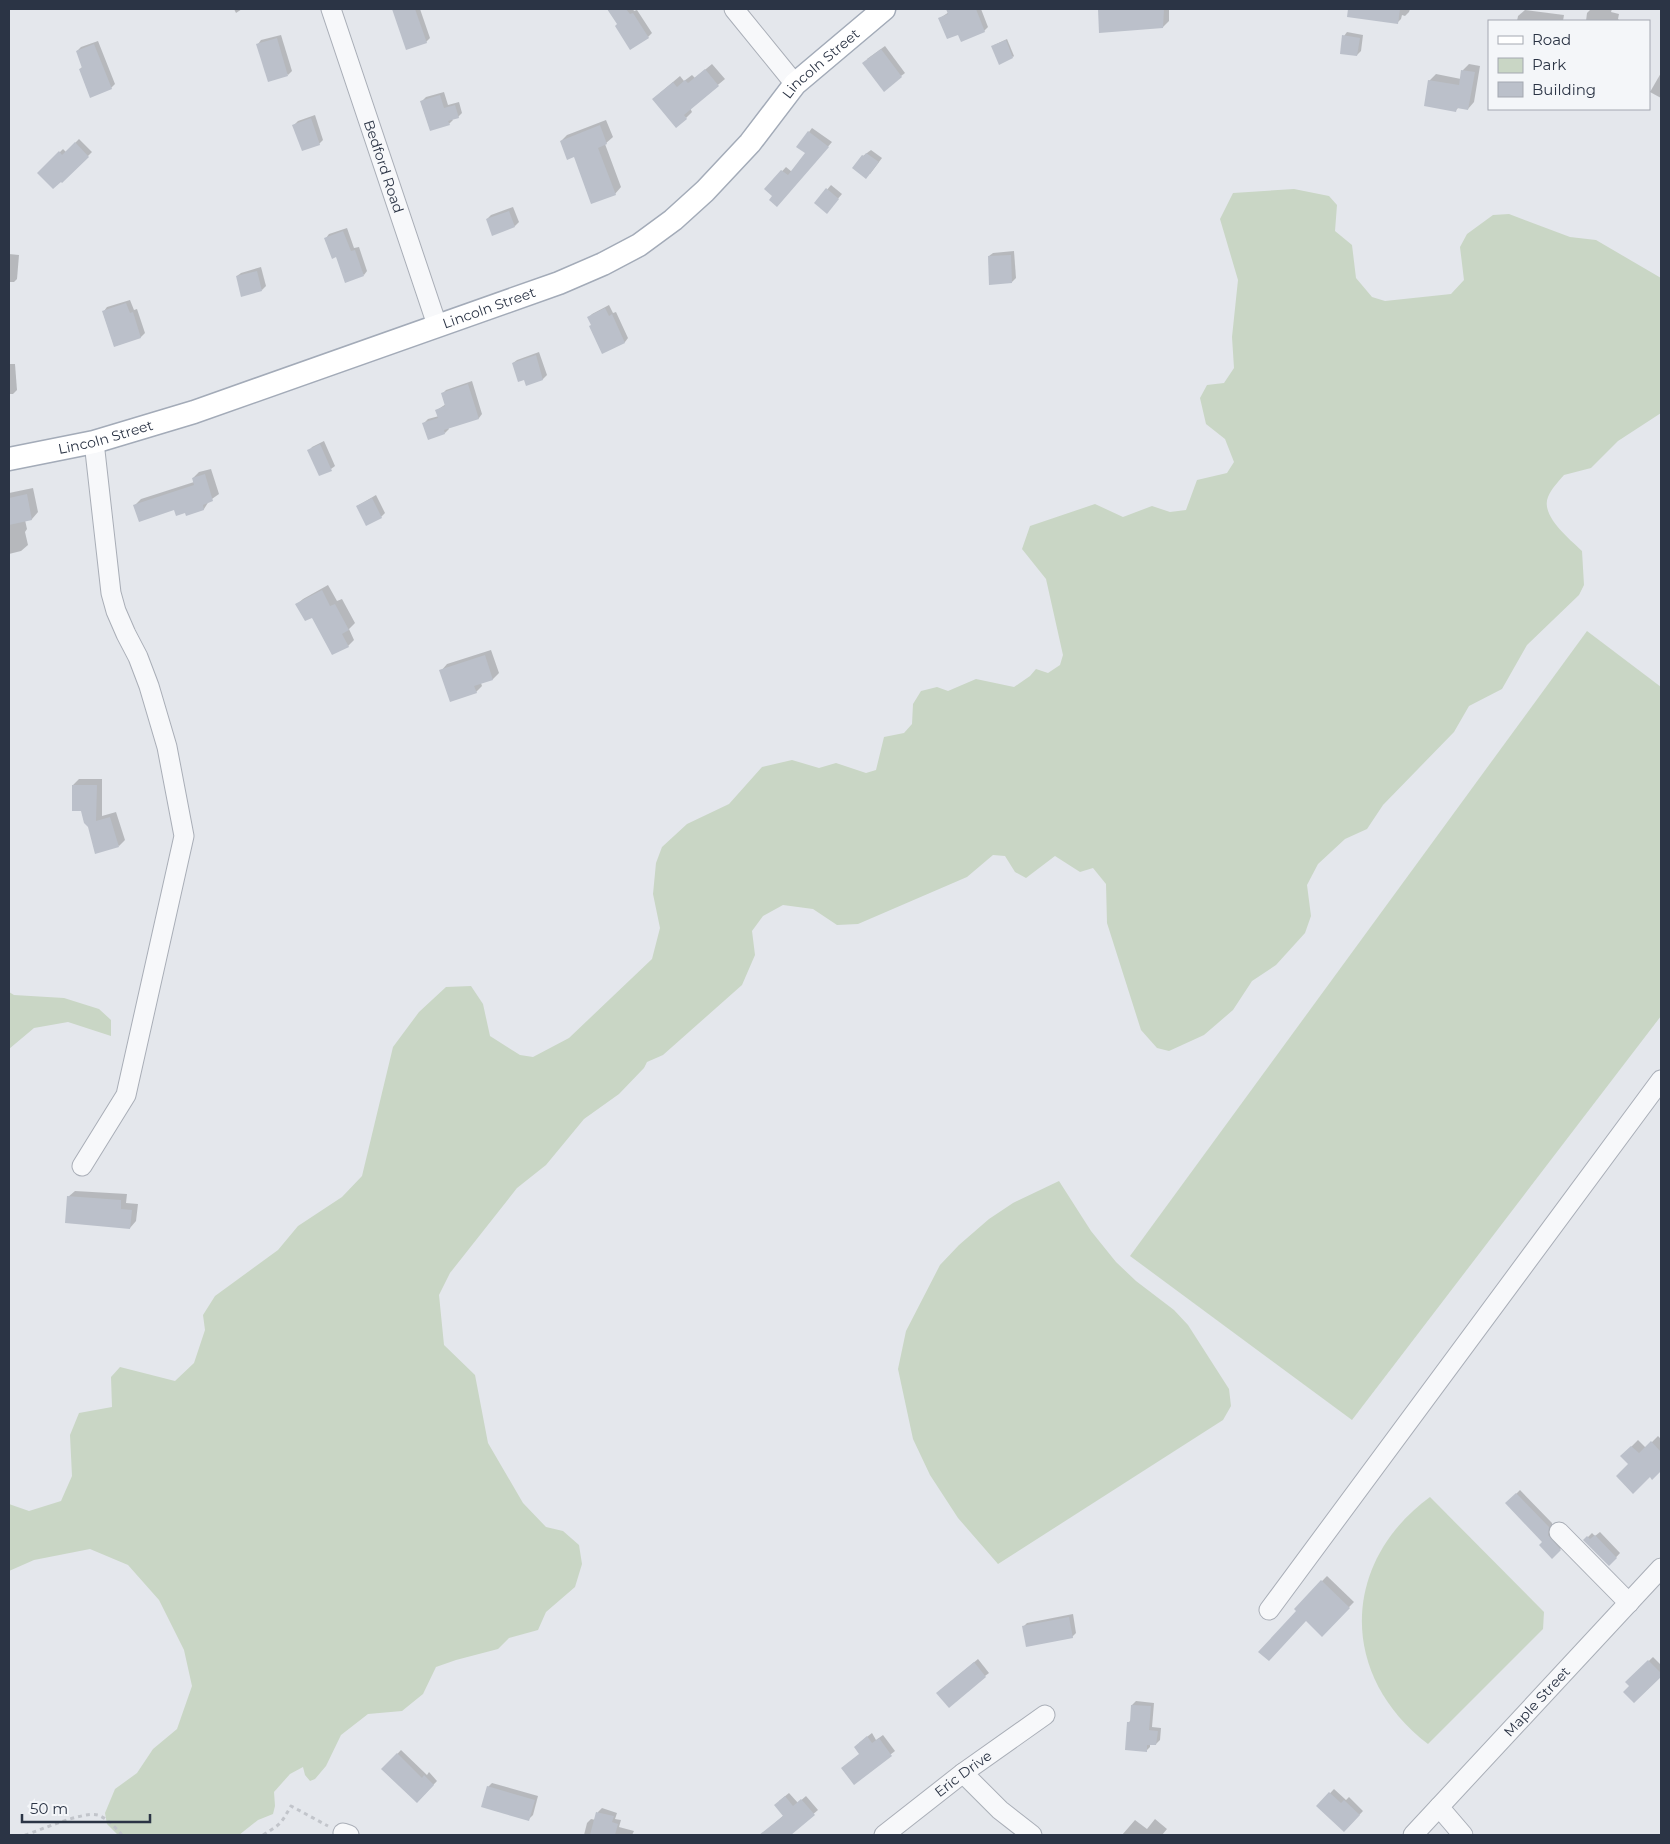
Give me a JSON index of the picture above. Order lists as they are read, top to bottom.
{
  "streets": {
    "main road": ["Lincoln Street"],
    "street": ["Bedford Road", "Maple Street", "Eric Drive"]
  },
  "crossings": [
    ["Lincoln Street", "Bedford Road"]
  ],
  "legend": ["Road", "Park", "Building"],
  "scale_bar": "50 m"
}
